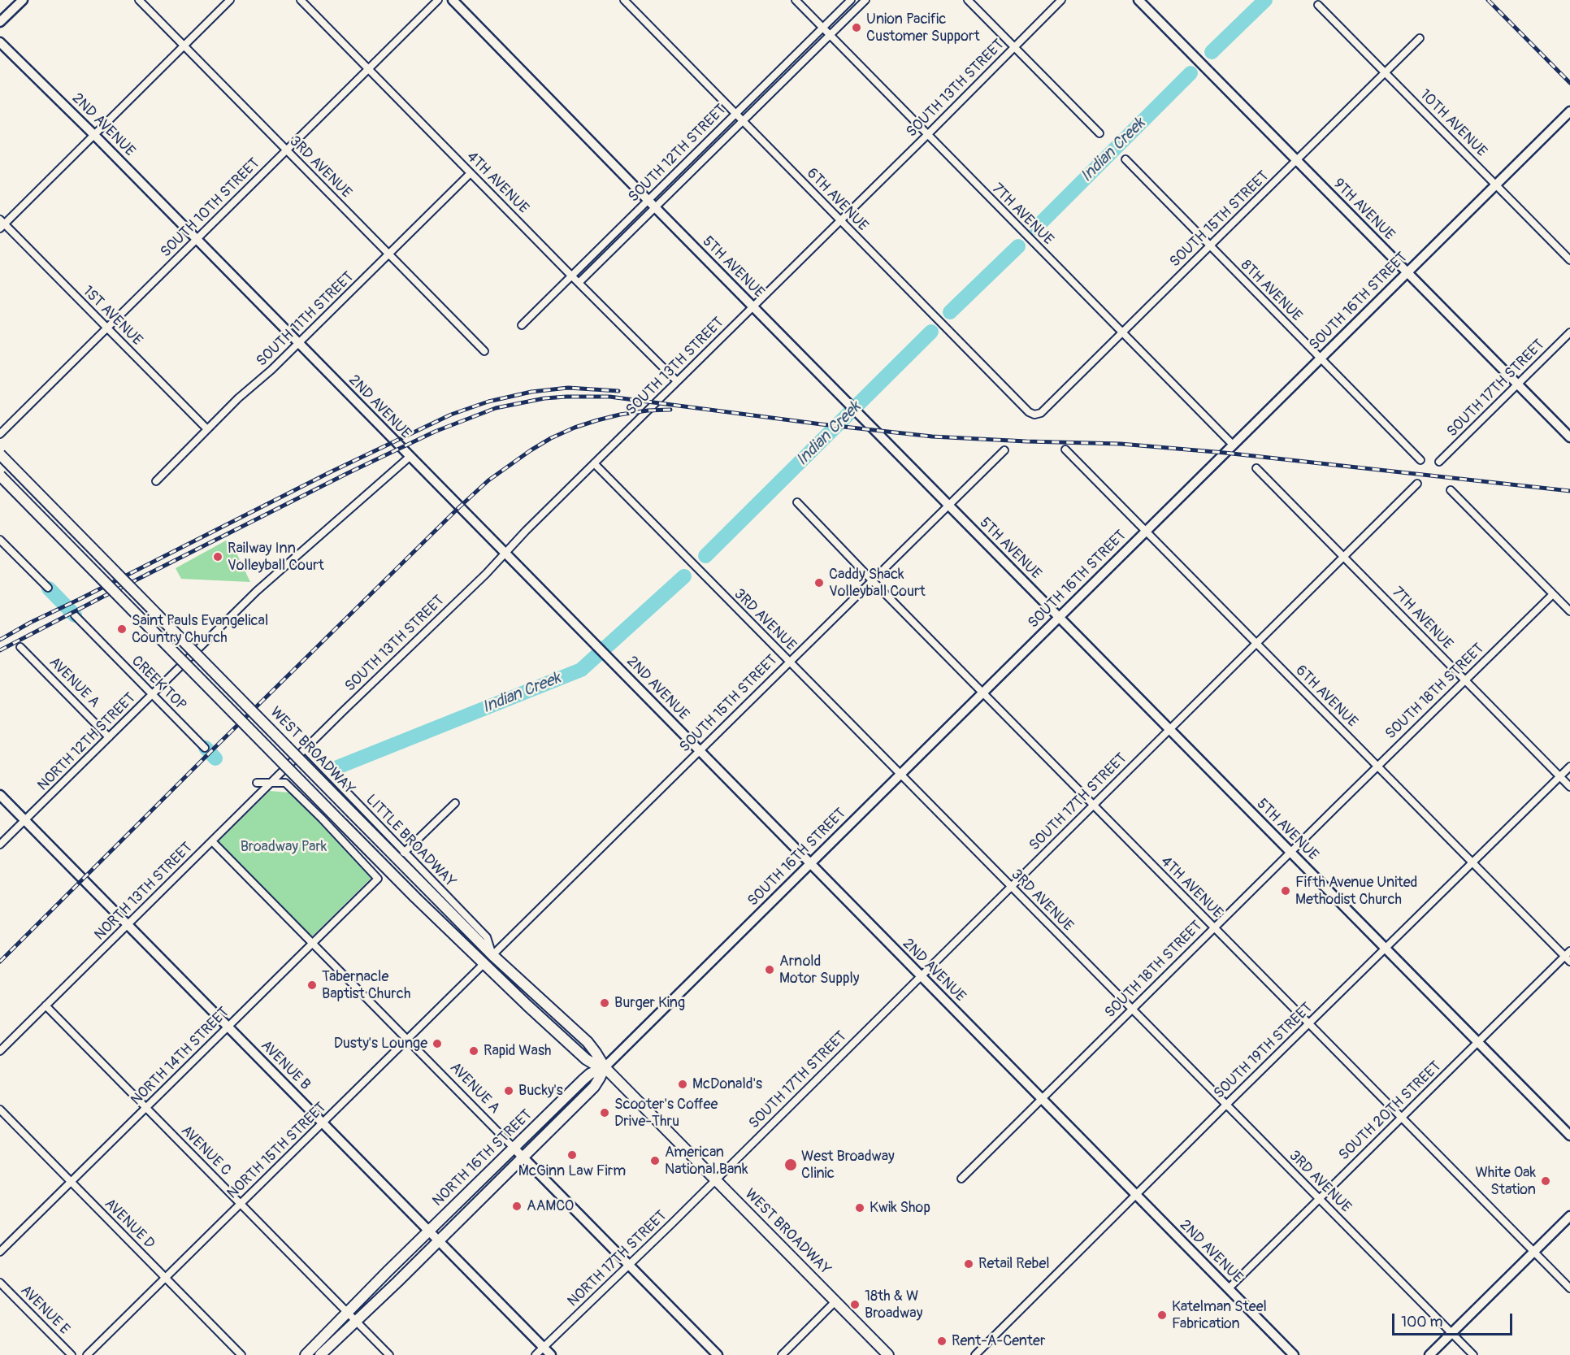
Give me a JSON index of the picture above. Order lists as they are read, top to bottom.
{
  "streets": {
    "main road": ["WEST BROADWAY", "NORTH 16TH STREET"],
    "street": [
      "SOUTH 13TH STREET",
      "10TH AVENUE",
      "2ND AVENUE",
      "SOUTH 12TH STREET",
      "3RD AVENUE",
      "4TH AVENUE",
      "6TH AVENUE",
      "SOUTH 10TH STREET",
      "9TH AVENUE",
      "7TH AVENUE",
      "SOUTH 15TH STREET",
      "5TH AVENUE",
      "8TH AVENUE",
      "SOUTH 16TH STREET",
      "1ST AVENUE",
      "SOUTH 11TH STREET",
      "SOUTH 17TH STREET",
      "AVENUE A",
      "CREEK TOP",
      "SOUTH 18TH STREET",
      "NORTH 12TH STREET",
      "LITTLE BROADWAY",
      "NORTH 13TH STREET",
      "SOUTH 19TH STREET",
      "NORTH 14TH STREET",
      "AVENUE B",
      "SOUTH 20TH STREET",
      "AVENUE C",
      "NORTH 15TH STREET",
      "AVENUE D",
      "NORTH 17TH STREET",
      "AVENUE E"
    ]
  },
  "crossings": [
    ["SOUTH 13TH STREET", "2ND AVENUE"],
    ["SOUTH 13TH STREET", "3RD AVENUE"],
    ["SOUTH 13TH STREET", "4TH AVENUE"],
    ["SOUTH 13TH STREET", "6TH AVENUE"],
    ["SOUTH 13TH STREET", "7TH AVENUE"],
    ["SOUTH 13TH STREET", "5TH AVENUE"],
    ["SOUTH 13TH STREET", "LITTLE BROADWAY"],
    ["SOUTH 13TH STREET", "NORTH 13TH STREET"],
    ["10TH AVENUE", "SOUTH 15TH STREET"],
    ["10TH AVENUE", "SOUTH 16TH STREET"],
    ["2ND AVENUE", "SOUTH 10TH STREET"],
    ["2ND AVENUE", "SOUTH 15TH STREET"],
    ["2ND AVENUE", "SOUTH 16TH STREET"],
    ["2ND AVENUE", "SOUTH 11TH STREET"],
    ["2ND AVENUE", "SOUTH 17TH STREET"],
    ["2ND AVENUE", "SOUTH 18TH STREET"],
    ["2ND AVENUE", "NORTH 12TH STREET"],
    ["2ND AVENUE", "SOUTH 19TH STREET"],
    ["2ND AVENUE", "SOUTH 20TH STREET"],
    ["SOUTH 12TH STREET", "4TH AVENUE"],
    ["SOUTH 12TH STREET", "6TH AVENUE"],
    ["SOUTH 12TH STREET", "7TH AVENUE"],
    ["SOUTH 12TH STREET", "5TH AVENUE"],
    ["3RD AVENUE", "SOUTH 10TH STREET"],
    ["3RD AVENUE", "SOUTH 15TH STREET"],
    ["3RD AVENUE", "SOUTH 16TH STREET"],
    ["3RD AVENUE", "SOUTH 11TH STREET"],
    ["3RD AVENUE", "SOUTH 17TH STREET"],
    ["3RD AVENUE", "SOUTH 18TH STREET"],
    ["3RD AVENUE", "SOUTH 19TH STREET"],
    ["3RD AVENUE", "SOUTH 20TH STREET"],
    ["4TH AVENUE", "SOUTH 10TH STREET"],
    ["4TH AVENUE", "SOUTH 15TH STREET"],
    ["4TH AVENUE", "SOUTH 16TH STREET"],
    ["4TH AVENUE", "SOUTH 11TH STREET"],
    ["4TH AVENUE", "SOUTH 17TH STREET"],
    ["4TH AVENUE", "SOUTH 18TH STREET"],
    ["4TH AVENUE", "SOUTH 19TH STREET"],
    ["4TH AVENUE", "SOUTH 20TH STREET"],
    ["6TH AVENUE", "SOUTH 15TH STREET"],
    ["6TH AVENUE", "SOUTH 16TH STREET"],
    ["6TH AVENUE", "SOUTH 17TH STREET"],
    ["6TH AVENUE", "SOUTH 18TH STREET"],
    ["6TH AVENUE", "SOUTH 19TH STREET"],
    ["6TH AVENUE", "SOUTH 20TH STREET"],
    ["SOUTH 10TH STREET", "1ST AVENUE"],
    ["9TH AVENUE", "SOUTH 15TH STREET"],
    ["9TH AVENUE", "SOUTH 16TH STREET"],
    ["9TH AVENUE", "SOUTH 17TH STREET"],
    ["7TH AVENUE", "SOUTH 15TH STREET"],
    ["7TH AVENUE", "SOUTH 16TH STREET"],
    ["7TH AVENUE", "SOUTH 17TH STREET"],
    ["7TH AVENUE", "SOUTH 18TH STREET"],
    ["7TH AVENUE", "SOUTH 19TH STREET"],
    ["SOUTH 15TH STREET", "5TH AVENUE"],
    ["SOUTH 15TH STREET", "8TH AVENUE"],
    ["SOUTH 15TH STREET", "WEST BROADWAY"],
    ["SOUTH 15TH STREET", "LITTLE BROADWAY"],
    ["5TH AVENUE", "SOUTH 16TH STREET"],
    ["5TH AVENUE", "SOUTH 17TH STREET"],
    ["5TH AVENUE", "SOUTH 18TH STREET"],
    ["5TH AVENUE", "SOUTH 19TH STREET"],
    ["5TH AVENUE", "SOUTH 20TH STREET"],
    ["8TH AVENUE", "SOUTH 16TH STREET"],
    ["SOUTH 16TH STREET", "WEST BROADWAY"],
    ["SOUTH 16TH STREET", "NORTH 16TH STREET"],
    ["1ST AVENUE", "SOUTH 11TH STREET"],
    ["SOUTH 17TH STREET", "WEST BROADWAY"],
    ["SOUTH 17TH STREET", "NORTH 17TH STREET"],
    ["AVENUE A", "NORTH 12TH STREET"],
    ["AVENUE A", "NORTH 13TH STREET"],
    ["AVENUE A", "NORTH 14TH STREET"],
    ["AVENUE A", "NORTH 15TH STREET"],
    ["AVENUE A", "NORTH 16TH STREET"],
    ["AVENUE A", "NORTH 17TH STREET"],
    ["CREEK TOP", "NORTH 12TH STREET"],
    ["NORTH 12TH STREET", "AVENUE B"],
    ["WEST BROADWAY", "LITTLE BROADWAY"],
    ["WEST BROADWAY", "NORTH 15TH STREET"],
    ["WEST BROADWAY", "NORTH 16TH STREET"],
    ["WEST BROADWAY", "NORTH 17TH STREET"],
    ["LITTLE BROADWAY", "NORTH 13TH STREET"],
    ["NORTH 13TH STREET", "NORTH 14TH STREET"],
    ["NORTH 13TH STREET", "AVENUE B"],
    ["NORTH 13TH STREET", "AVENUE C"],
    ["NORTH 14TH STREET", "AVENUE B"],
    ["NORTH 14TH STREET", "AVENUE C"],
    ["NORTH 14TH STREET", "AVENUE D"],
    ["AVENUE B", "NORTH 15TH STREET"],
    ["AVENUE B", "NORTH 16TH STREET"],
    ["AVENUE B", "NORTH 17TH STREET"],
    ["AVENUE C", "NORTH 15TH STREET"],
    ["AVENUE C", "NORTH 16TH STREET"],
    ["NORTH 15TH STREET", "AVENUE D"]
  ],
  "water": ["Indian Creek"],
  "parks": ["Broadway Park"],
  "places": [
    "Union Pacific Customer Support",
    "Railway Inn Volleyball Court",
    "Caddy Shack Volleyball Court",
    "Saint Pauls Evangelical Country Church",
    "Fifth Avenue United Methodist Church",
    "Arnold Motor Supply",
    "Tabernacle Baptist Church",
    "Burger King",
    "Dusty's Lounge",
    "Rapid Wash",
    "McDonald's",
    "Bucky's",
    "Scooter's Coffee Drive-Thru",
    "McGinn Law Firm",
    "American National Bank",
    "West Broadway Clinic",
    "White Oak Station",
    "AAMCO",
    "Kwik Shop",
    "Retail Rebel",
    "18th & W Broadway",
    "Katelman Steel Fabrication",
    "Rent-A-Center"
  ],
  "scale_bar": "100 m"
}
